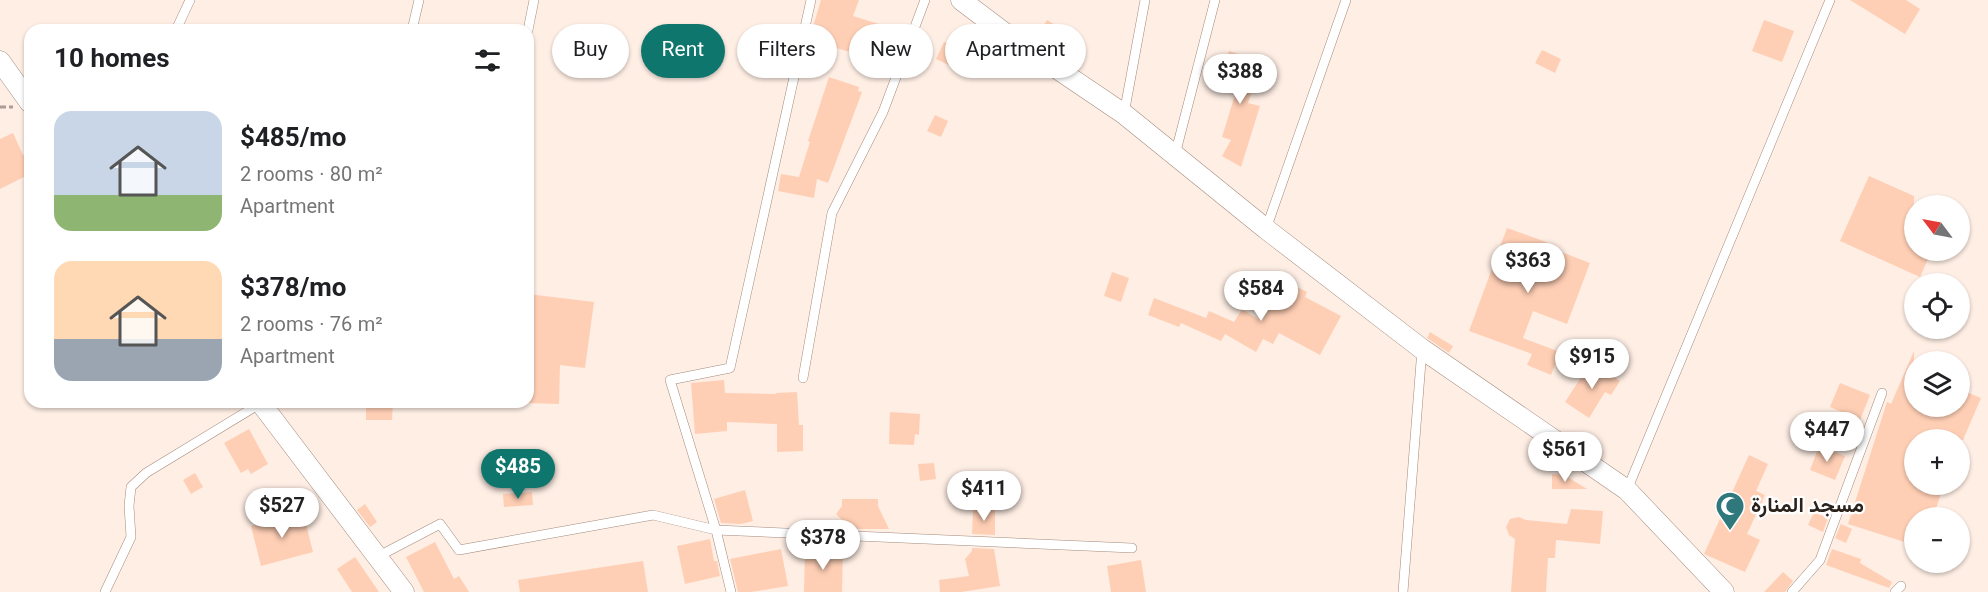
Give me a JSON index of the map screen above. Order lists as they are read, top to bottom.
{
  "places": {
    "mosque": ["مسجد المنارة"]
  },
  "north": "top left",
  "page": {
    "chip": [
      "Buy",
      "Rent",
      "Filters",
      "New",
      "Apartment"
    ],
    "heading": "10 homes",
    "price": [
      "$388",
      "$363",
      "$584",
      "$915",
      "$447",
      "$561",
      "$485",
      "$411",
      "$527",
      "$378"
    ],
    "list": [
      {
        "name": "$485/mo",
        "note": "2 rooms · 80 m² · Apartment"
      },
      {
        "name": "$378/mo",
        "note": "2 rooms · 76 m² · Apartment"
      }
    ],
    "map_buttons": ["+", "−"]
  }
}
